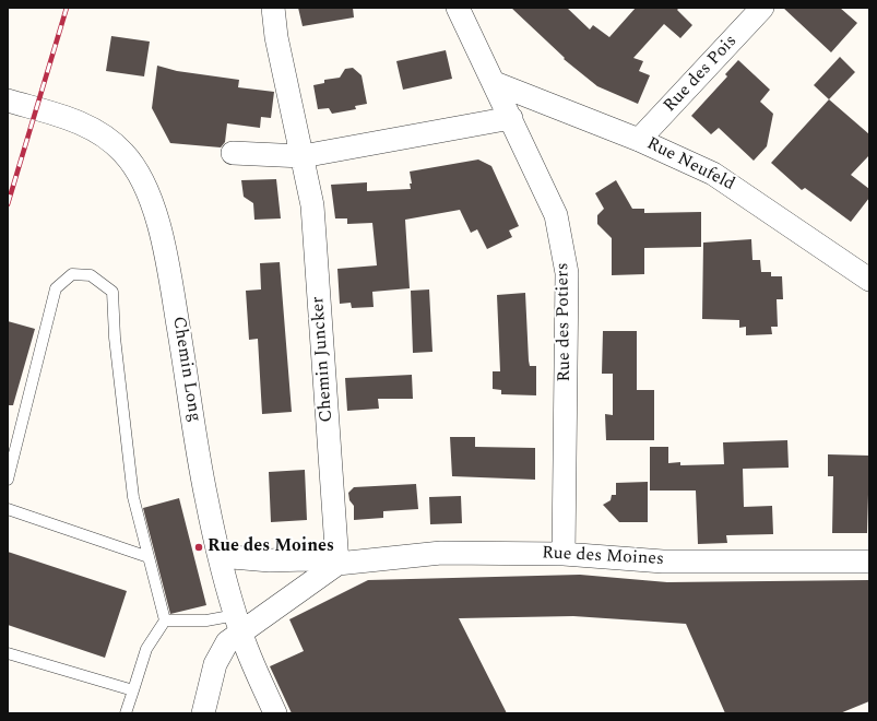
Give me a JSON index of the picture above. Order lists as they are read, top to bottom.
{
  "streets": {
    "street": [
      "Rue des Pois",
      "Rue Neufeld",
      "Rue des Potiers",
      "Chemin Juncker",
      "Chemin Long",
      "Rue des Moines"
    ]
  },
  "crossings": [
    ["Rue des Pois", "Rue Neufeld"],
    ["Rue Neufeld", "Rue des Potiers"],
    ["Rue des Potiers", "Rue des Moines"],
    ["Chemin Juncker", "Rue des Moines"],
    ["Chemin Long", "Rue des Moines"]
  ],
  "places": ["Rue des Moines"]
}
